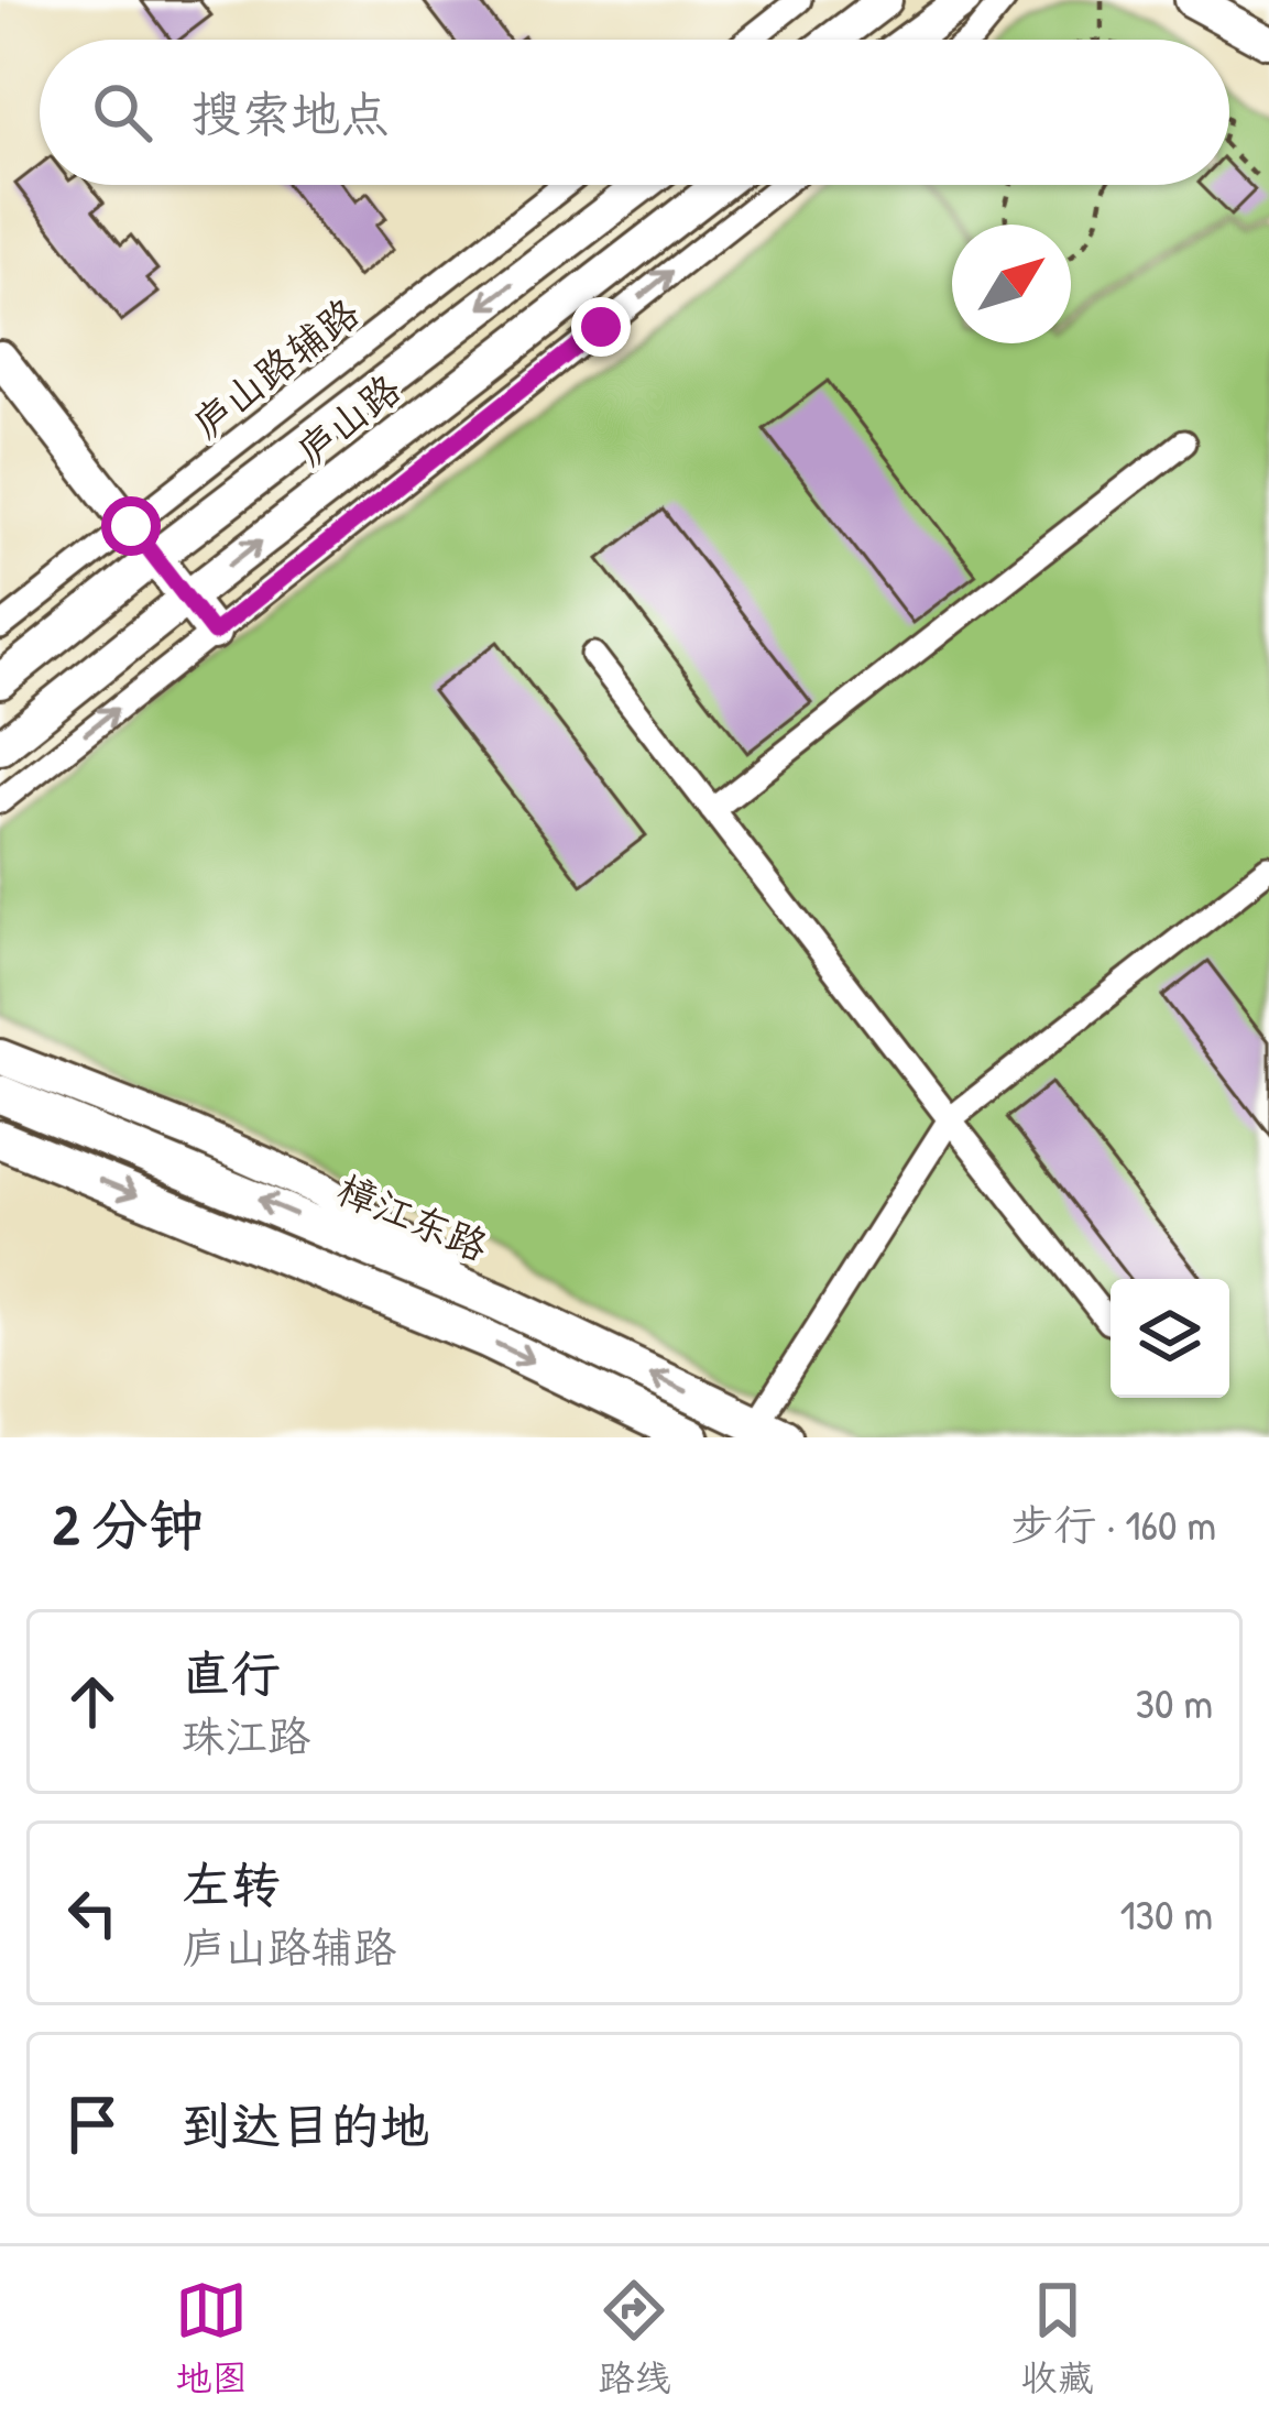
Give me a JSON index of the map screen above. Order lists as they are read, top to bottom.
{
  "streets": {
    "main road": ["庐山路", "樟江东路"],
    "street": ["庐山路辅路"]
  },
  "north": "top right",
  "page": {
    "search": "搜索地点",
    "heading": ["2 分钟", "步行 · 160 m"],
    "list": [
      ["直行", "珠江路", "30 m"],
      ["左转", "庐山路辅路", "130 m"],
      "到达目的地"
    ],
    "nav": ["地图", "路线", "收藏"]
  }
}
